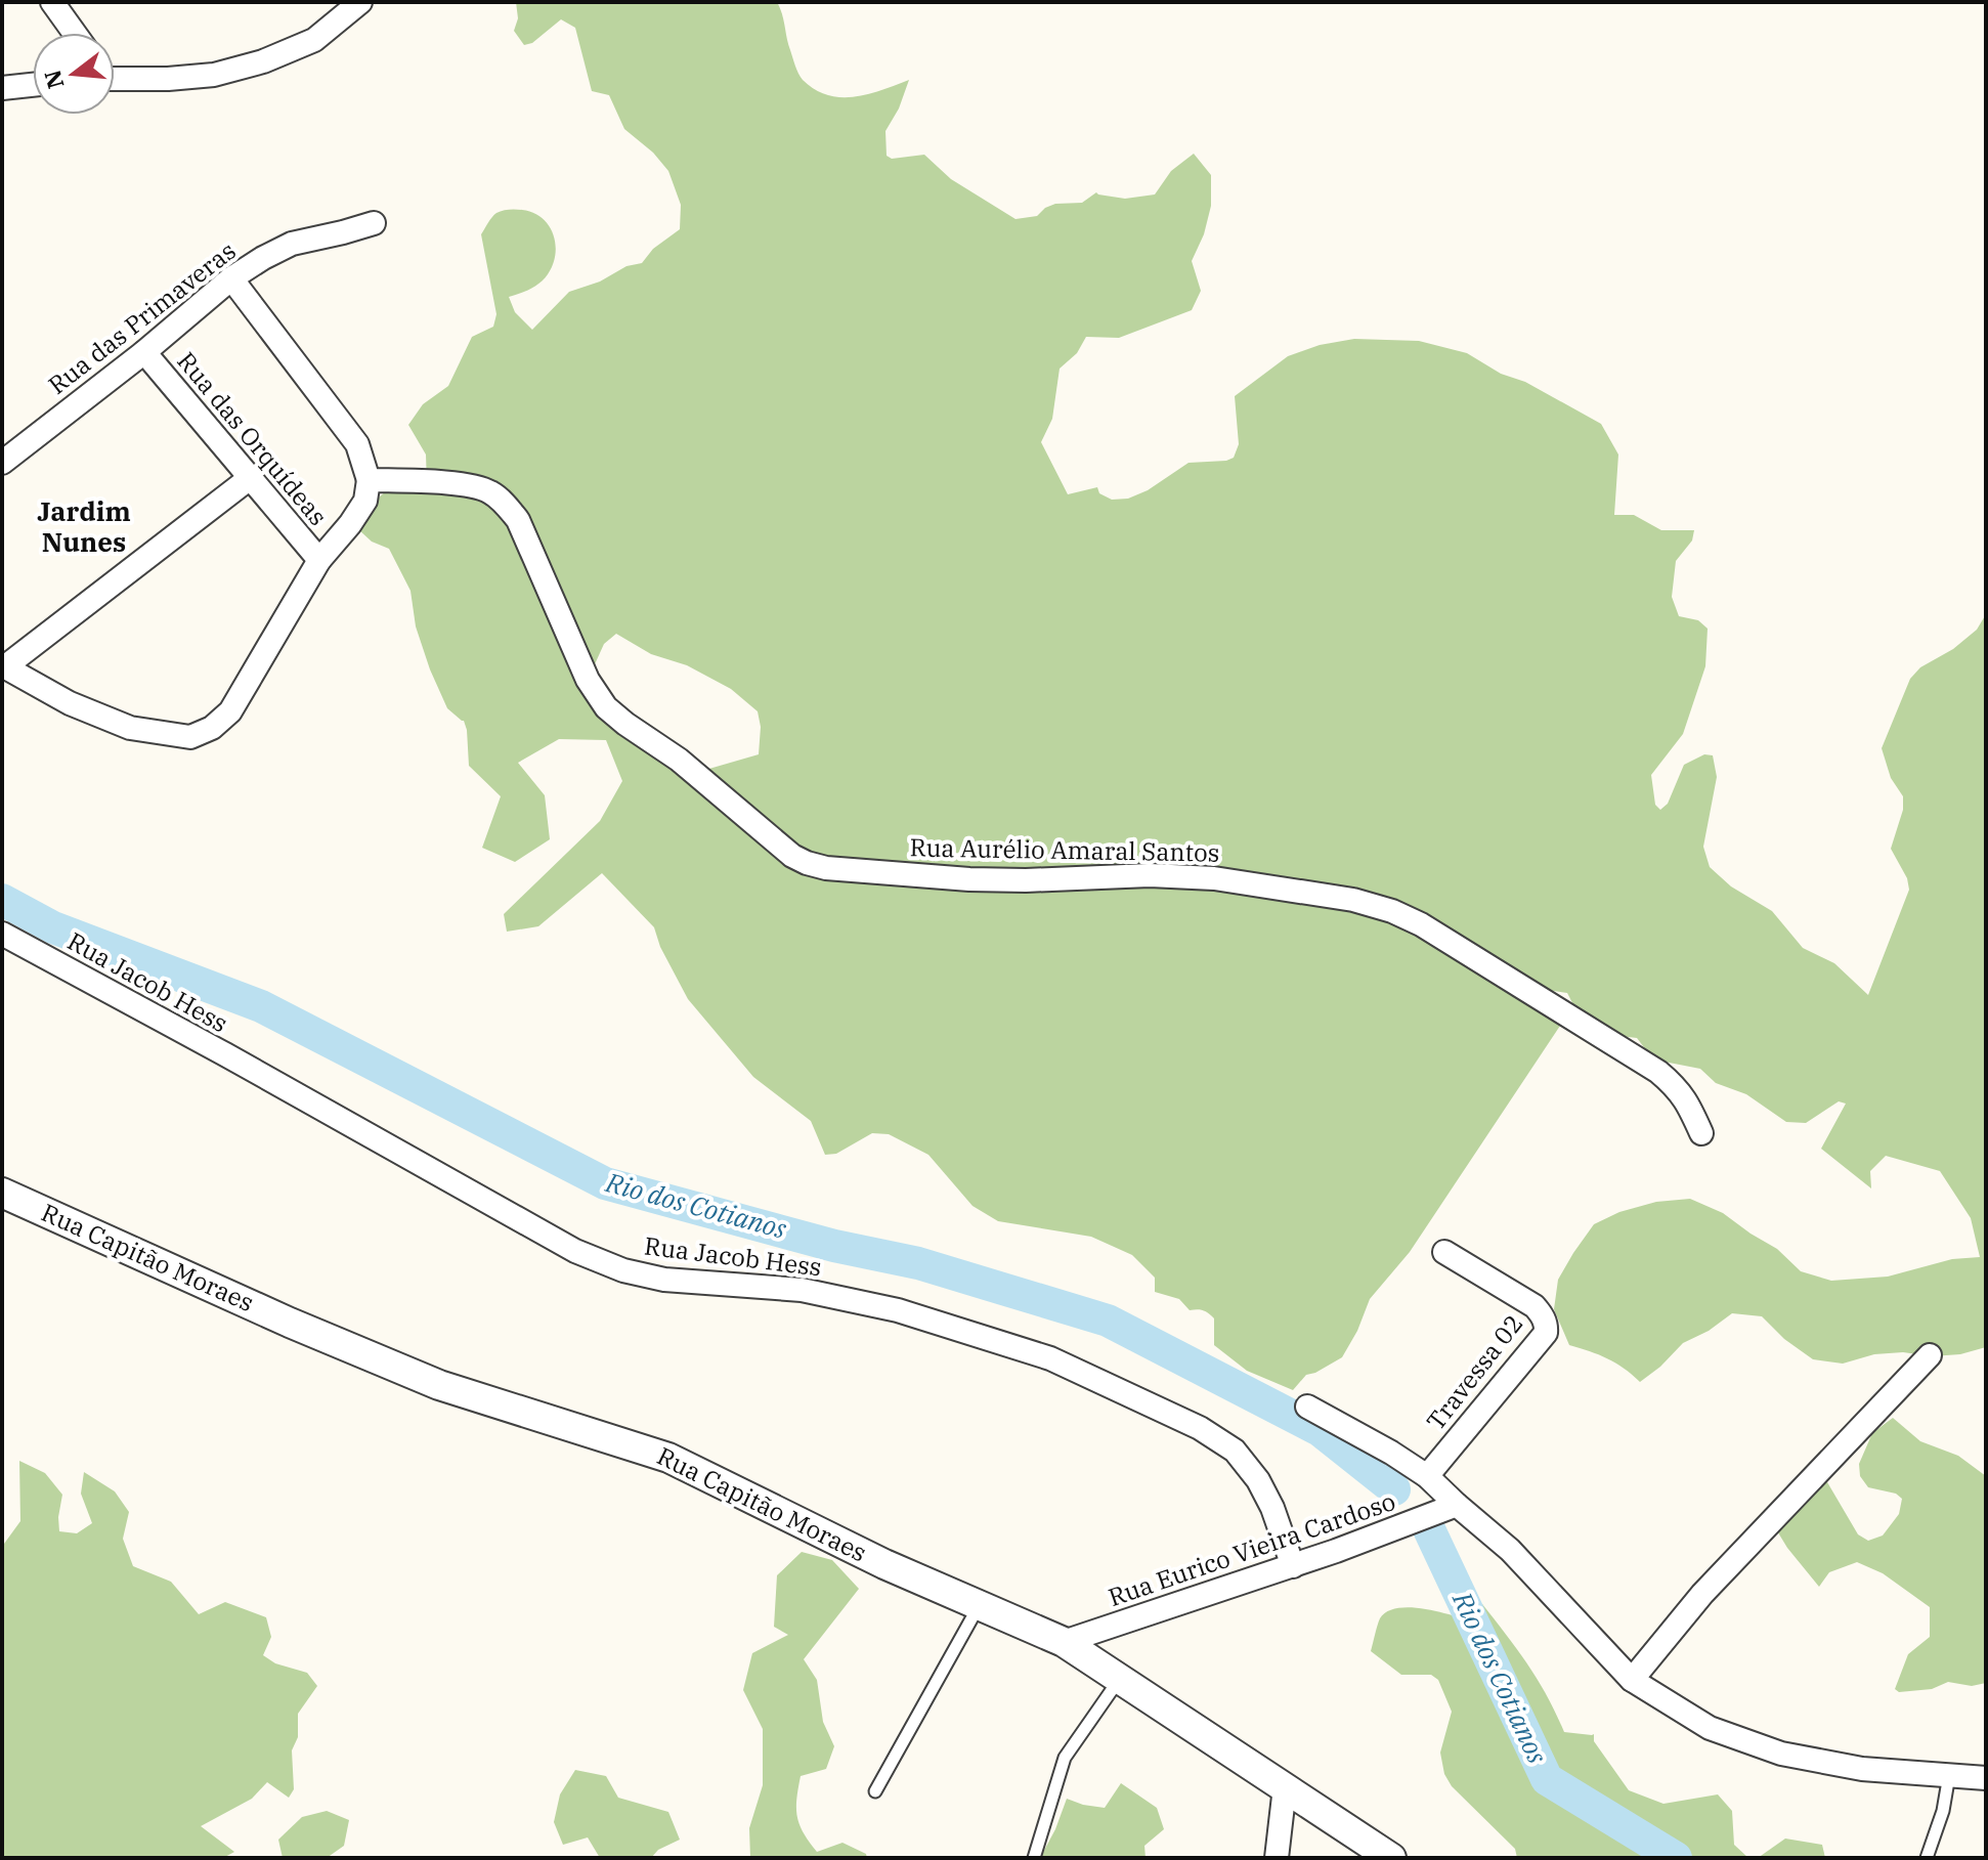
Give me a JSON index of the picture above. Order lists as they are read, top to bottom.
{
  "streets": {
    "street": [
      "Rua das Primaveras",
      "Rua das Orquídeas",
      "Rua Aurélio Amaral Santos",
      "Rua Jacob Hess",
      "Rua Capitão Moraes",
      "Travessa 02",
      "Rua Eurico Vieira Cardoso"
    ]
  },
  "crossings": [
    ["Rua das Primaveras", "Rua das Orquídeas"],
    ["Rua Jacob Hess", "Rua Eurico Vieira Cardoso"],
    ["Rua Capitão Moraes", "Rua Eurico Vieira Cardoso"],
    ["Travessa 02", "Rua Eurico Vieira Cardoso"]
  ],
  "districts": ["Jardim Nunes"],
  "water": ["Rio dos Cotianos"],
  "north": "left"
}
